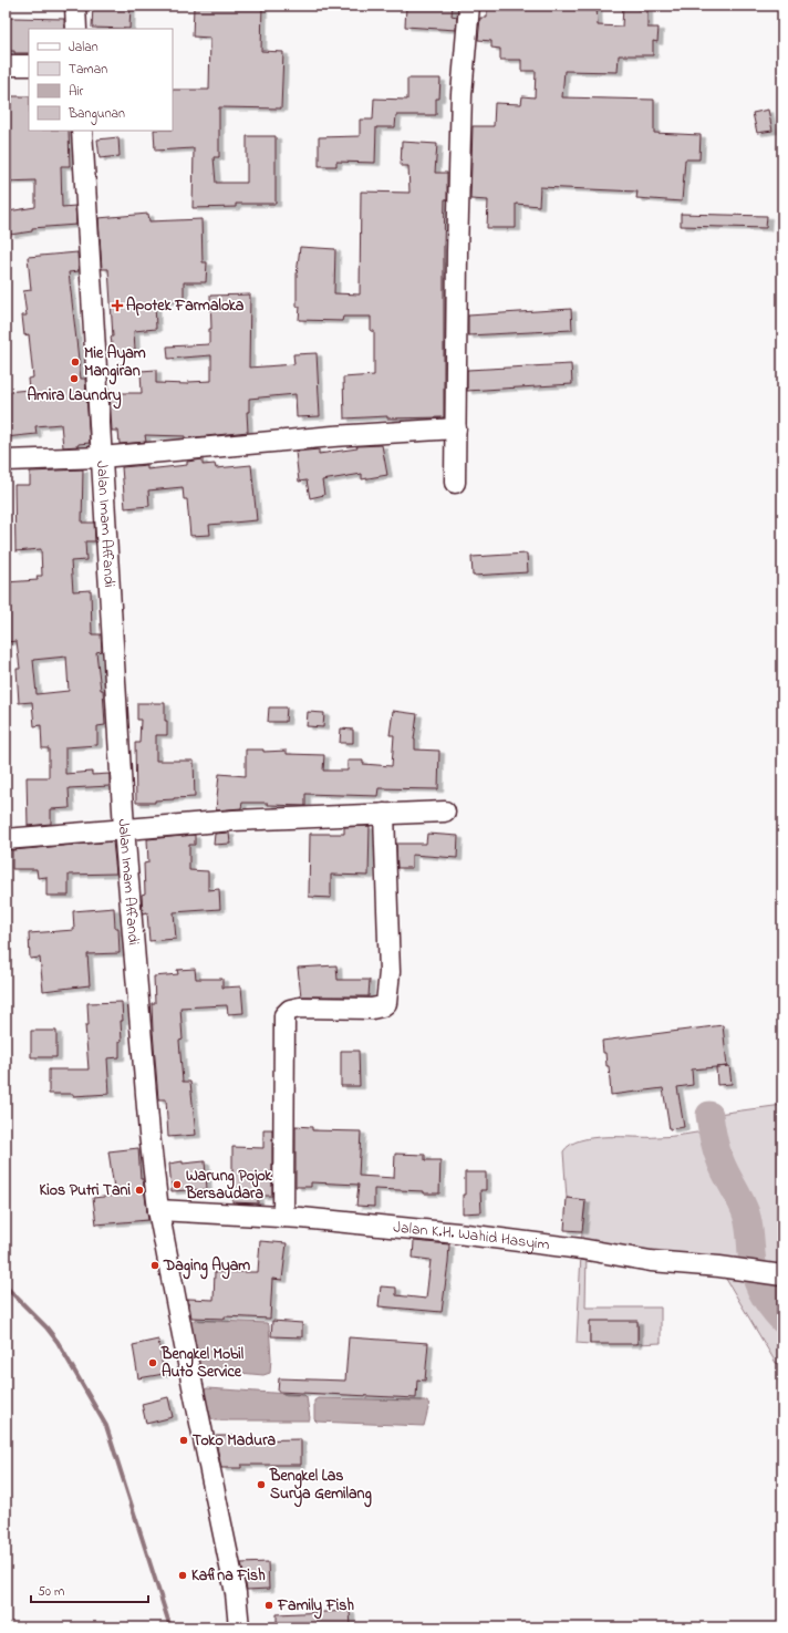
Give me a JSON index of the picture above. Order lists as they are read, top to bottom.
{
  "streets": {
    "street": ["Jalan Imam Affandi", "Jalan K.H. Wahid Hasyim"]
  },
  "crossings": [
    ["Jalan Imam Affandi", "Jalan K.H. Wahid Hasyim"]
  ],
  "places": {
    "health": ["Apotek Farmaloka"],
    "other": [
      "Mie Ayam Mangiran",
      "Amira Laundry",
      "Warung Pojok Bersaudara",
      "Kios Putri Tani",
      "Daging Ayam",
      "Bengkel Mobil Auto Service",
      "Toko Madura",
      "Bengkel Las Surya Gemilang",
      "Kafina Fish",
      "Family Fish"
    ]
  },
  "legend": [
    "Jalan",
    "Taman",
    "Air",
    "Bangunan"
  ],
  "scale_bar": "50 m"
}
